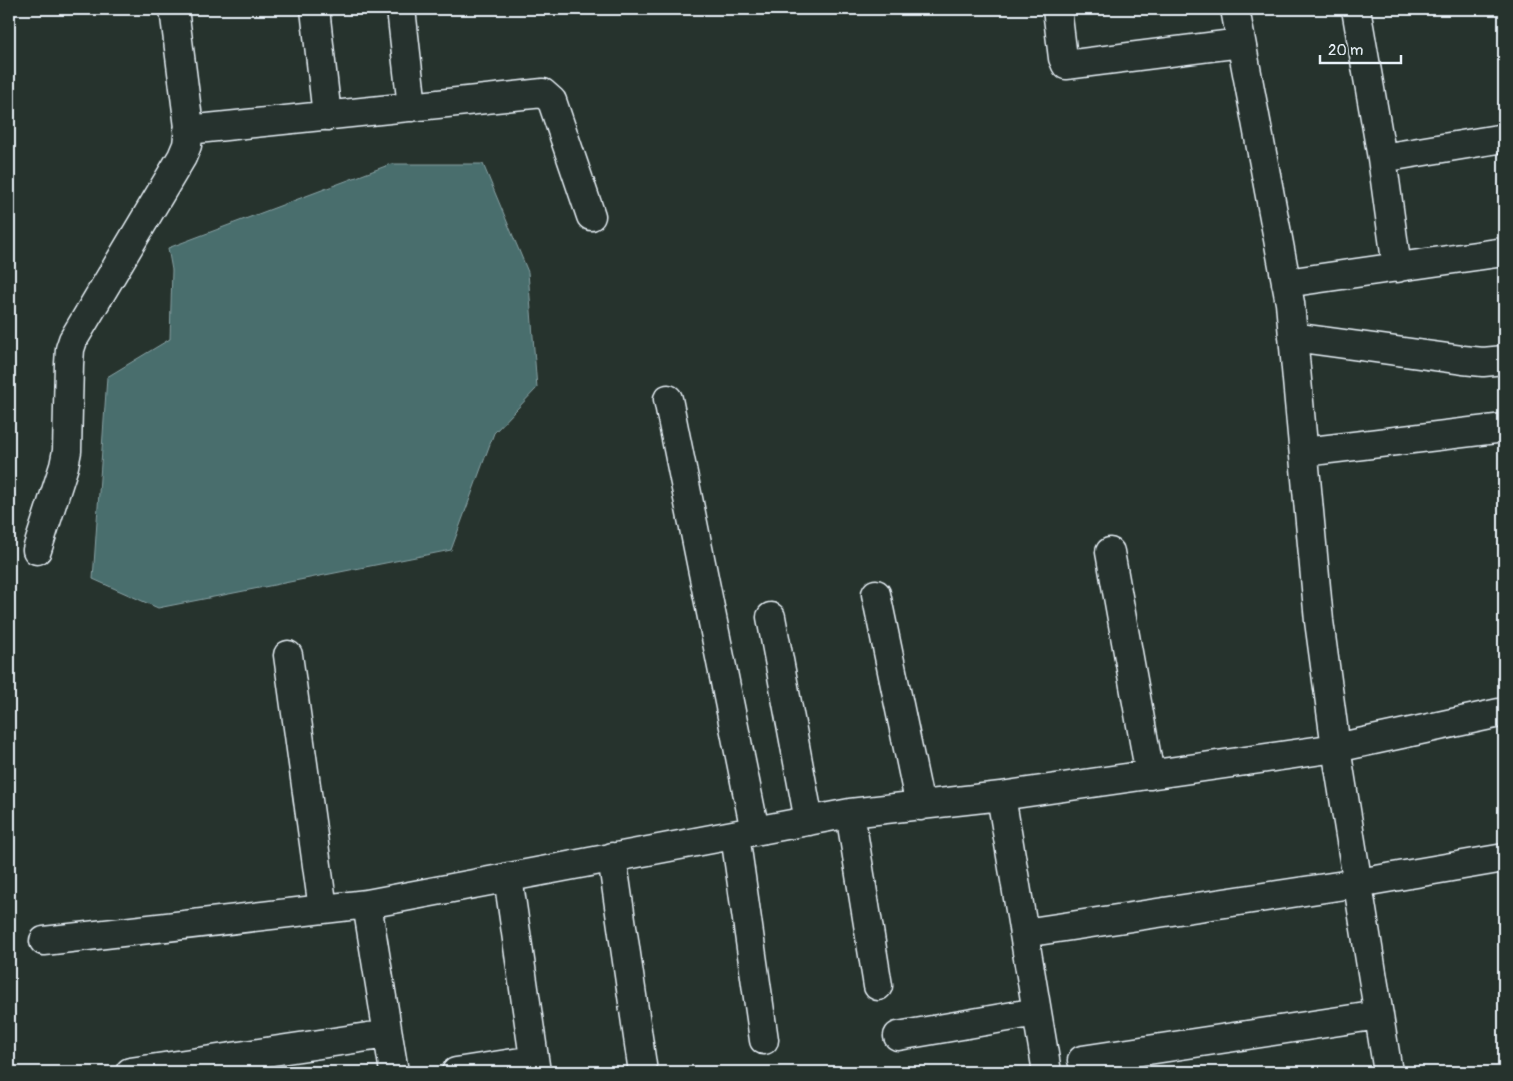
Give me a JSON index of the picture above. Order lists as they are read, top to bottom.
{
  "scale_bar": "20 m"
}
